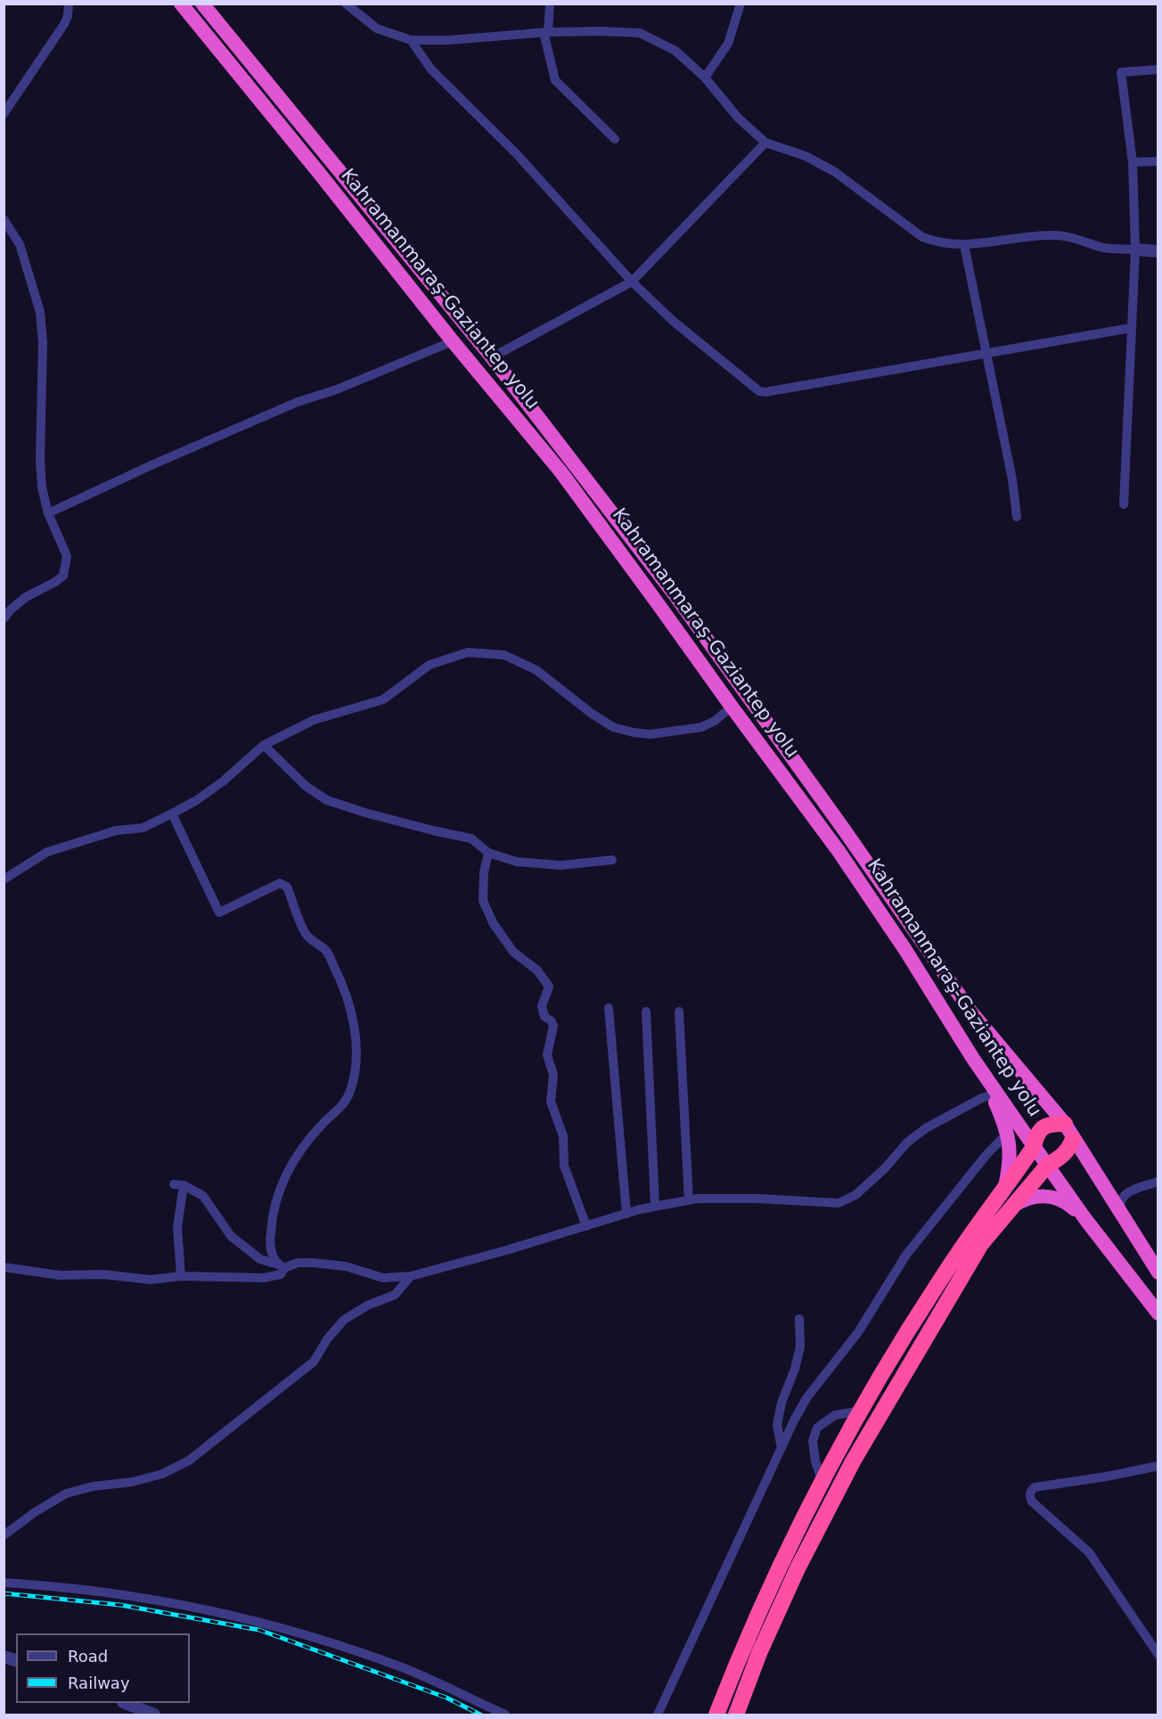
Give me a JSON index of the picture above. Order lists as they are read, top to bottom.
{
  "streets": {
    "highway": ["Kahramanmaraş-Gaziantep yolu"]
  },
  "legend": ["Road", "Railway"]
}
